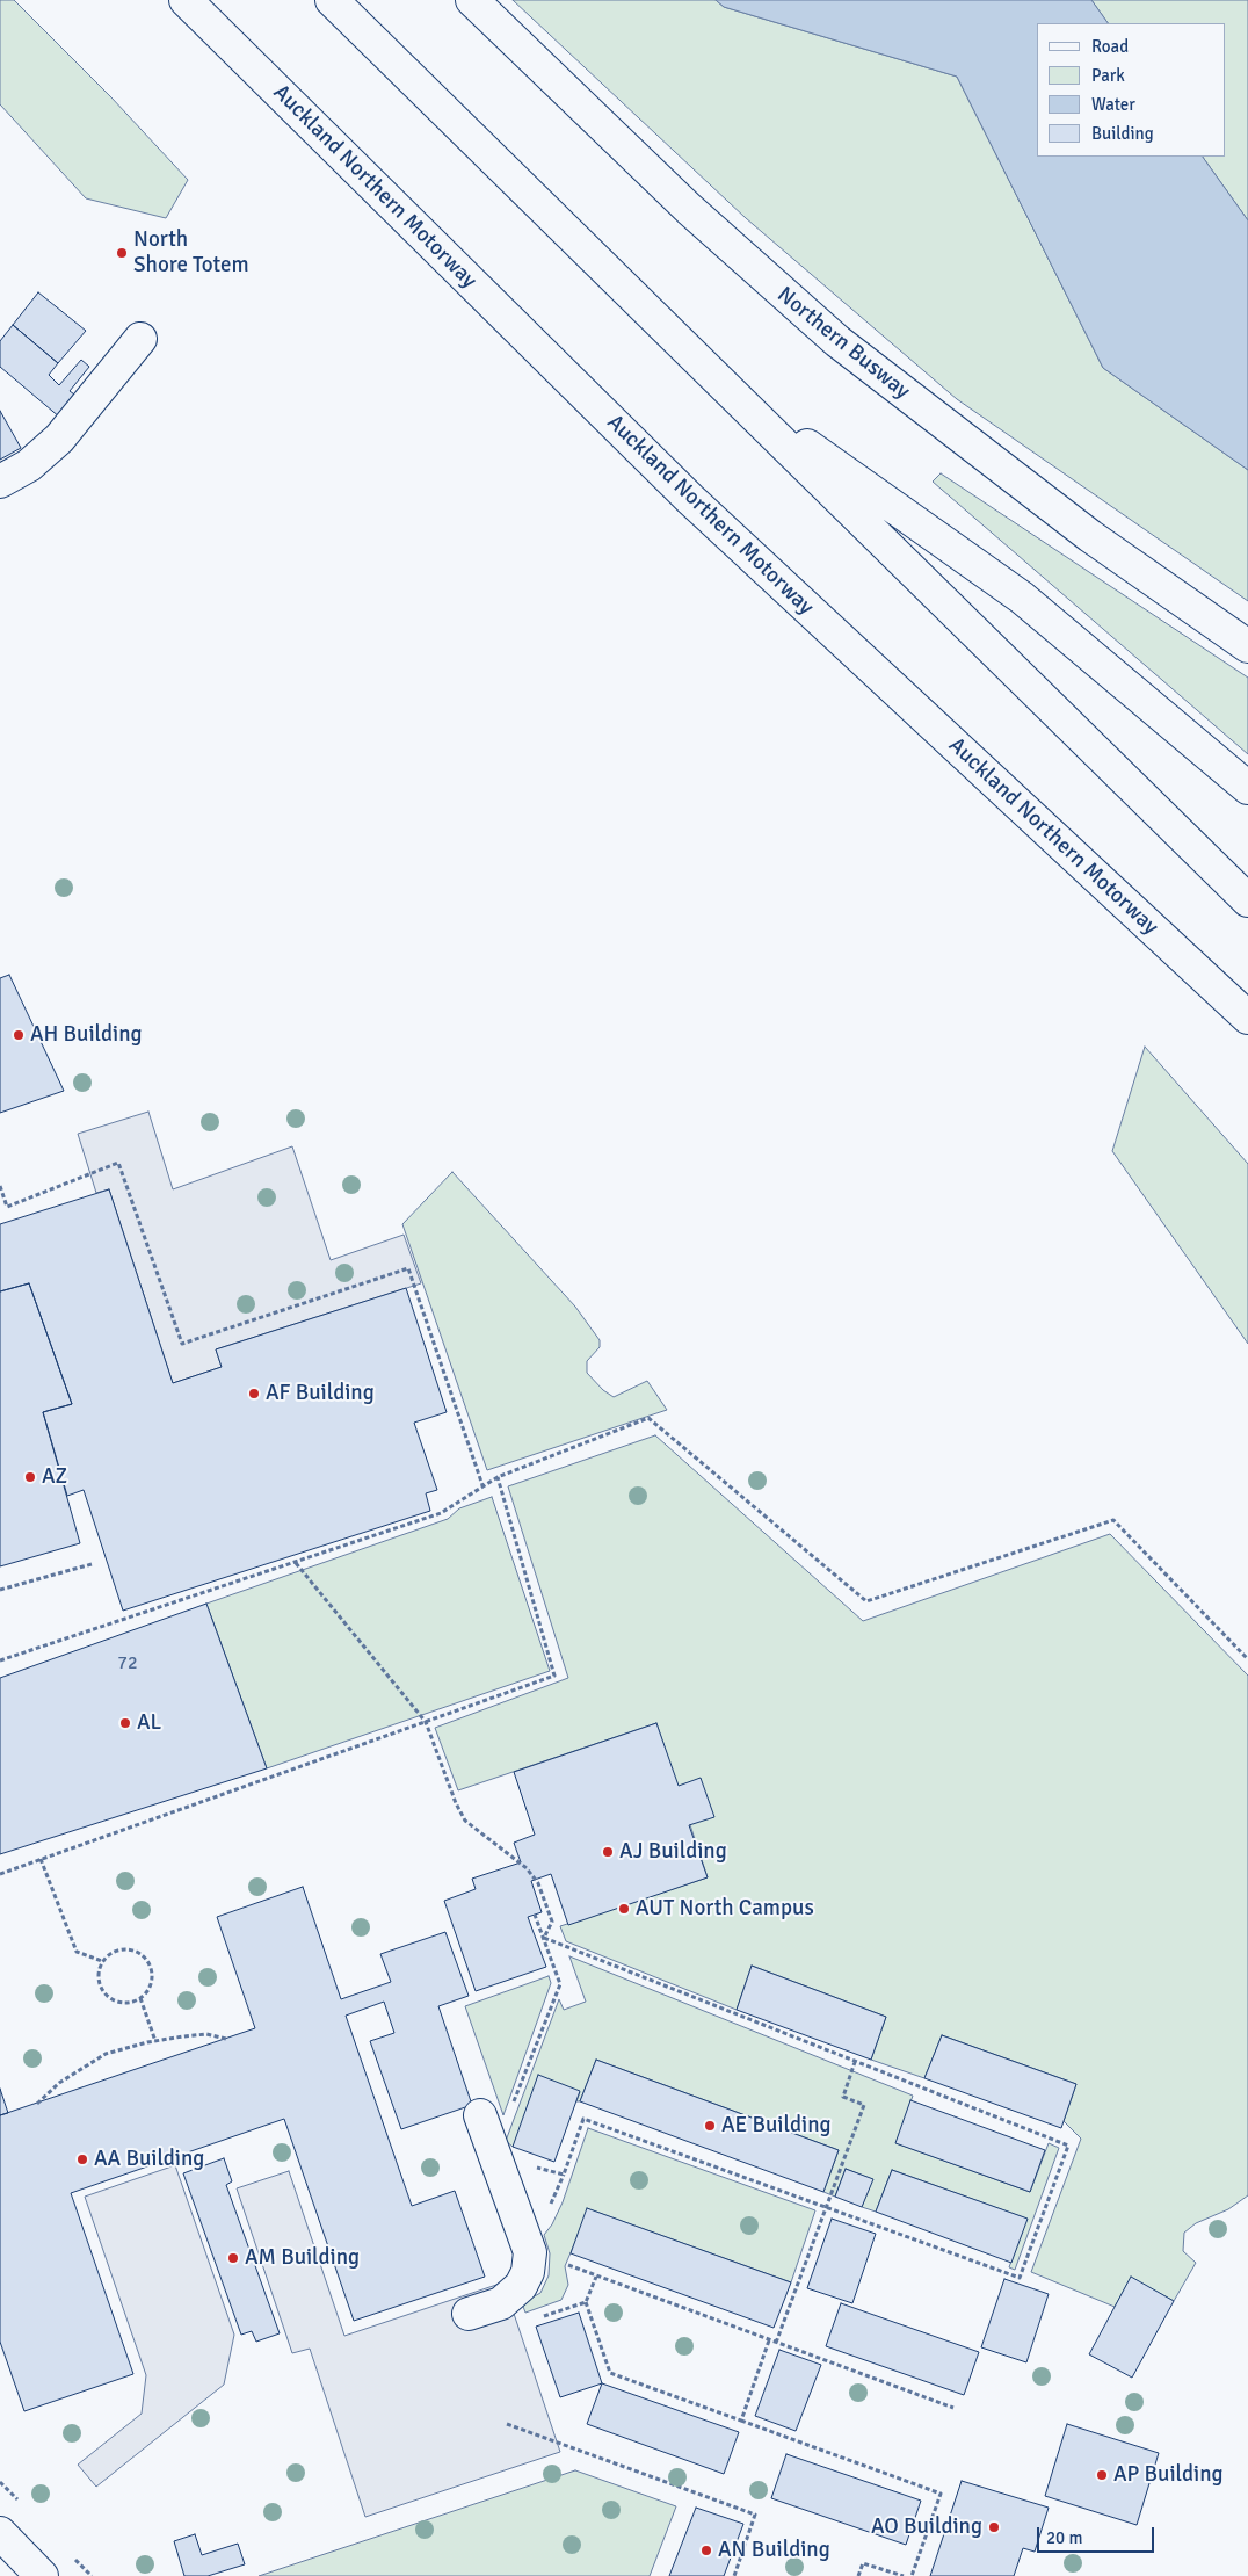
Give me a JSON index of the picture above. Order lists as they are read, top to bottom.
{
  "streets": {
    "main road": ["Auckland Northern Motorway", "Northern Busway"]
  },
  "places": [
    "North Shore Totem",
    "AH Building",
    "AF Building",
    "AZ",
    "AL",
    "AJ Building",
    "AUT North Campus",
    "AE Building",
    "AA Building",
    "AM Building",
    "AP Building",
    "AO Building",
    "AN Building"
  ],
  "house_numbers": ["72"],
  "legend": [
    "Road",
    "Park",
    "Water",
    "Building"
  ],
  "scale_bar": "20 m"
}
